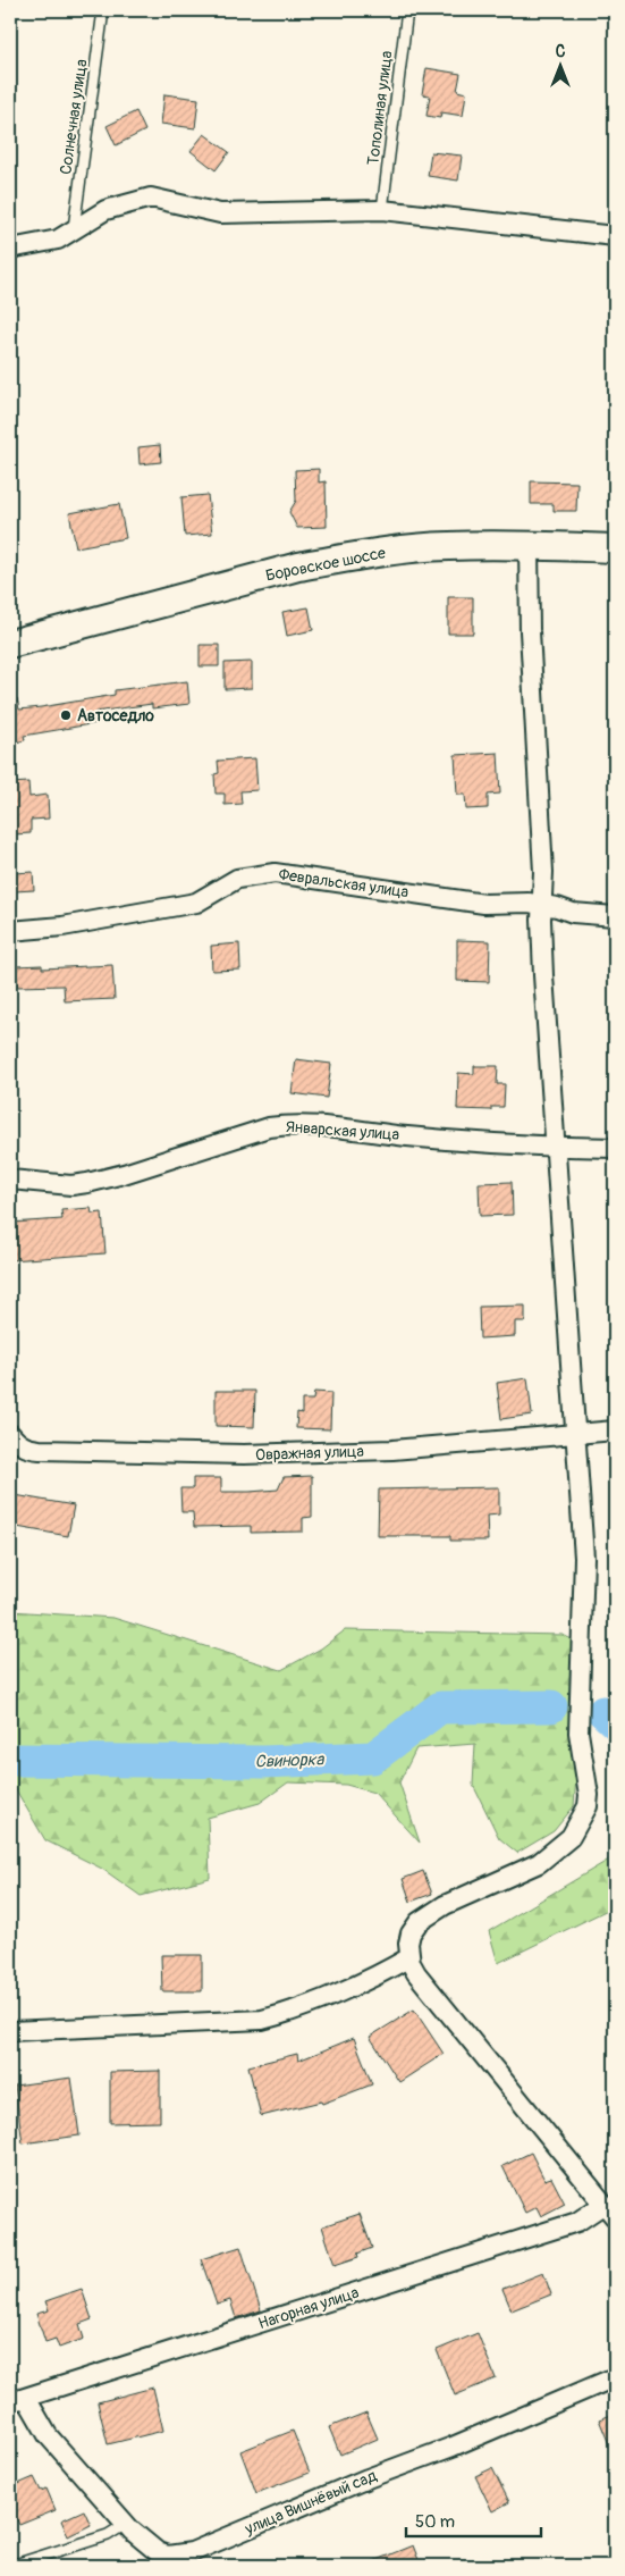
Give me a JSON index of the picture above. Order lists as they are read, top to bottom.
{
  "streets": {
    "main road": ["Боровское шоссе"],
    "street": [
      "Февральская улица",
      "Январская улица",
      "Овражная улица",
      "Нагорная улица",
      "улица Вишнёвый сад"
    ],
    "lane": ["Тополиная улица", "Солнечная улица"]
  },
  "crossings": [
    ["Нагорная улица", "улица Вишнёвый сад"]
  ],
  "water": ["Свинорка"],
  "places": ["Автоседло"],
  "scale_bar": "50 m",
  "north": "top"
}
